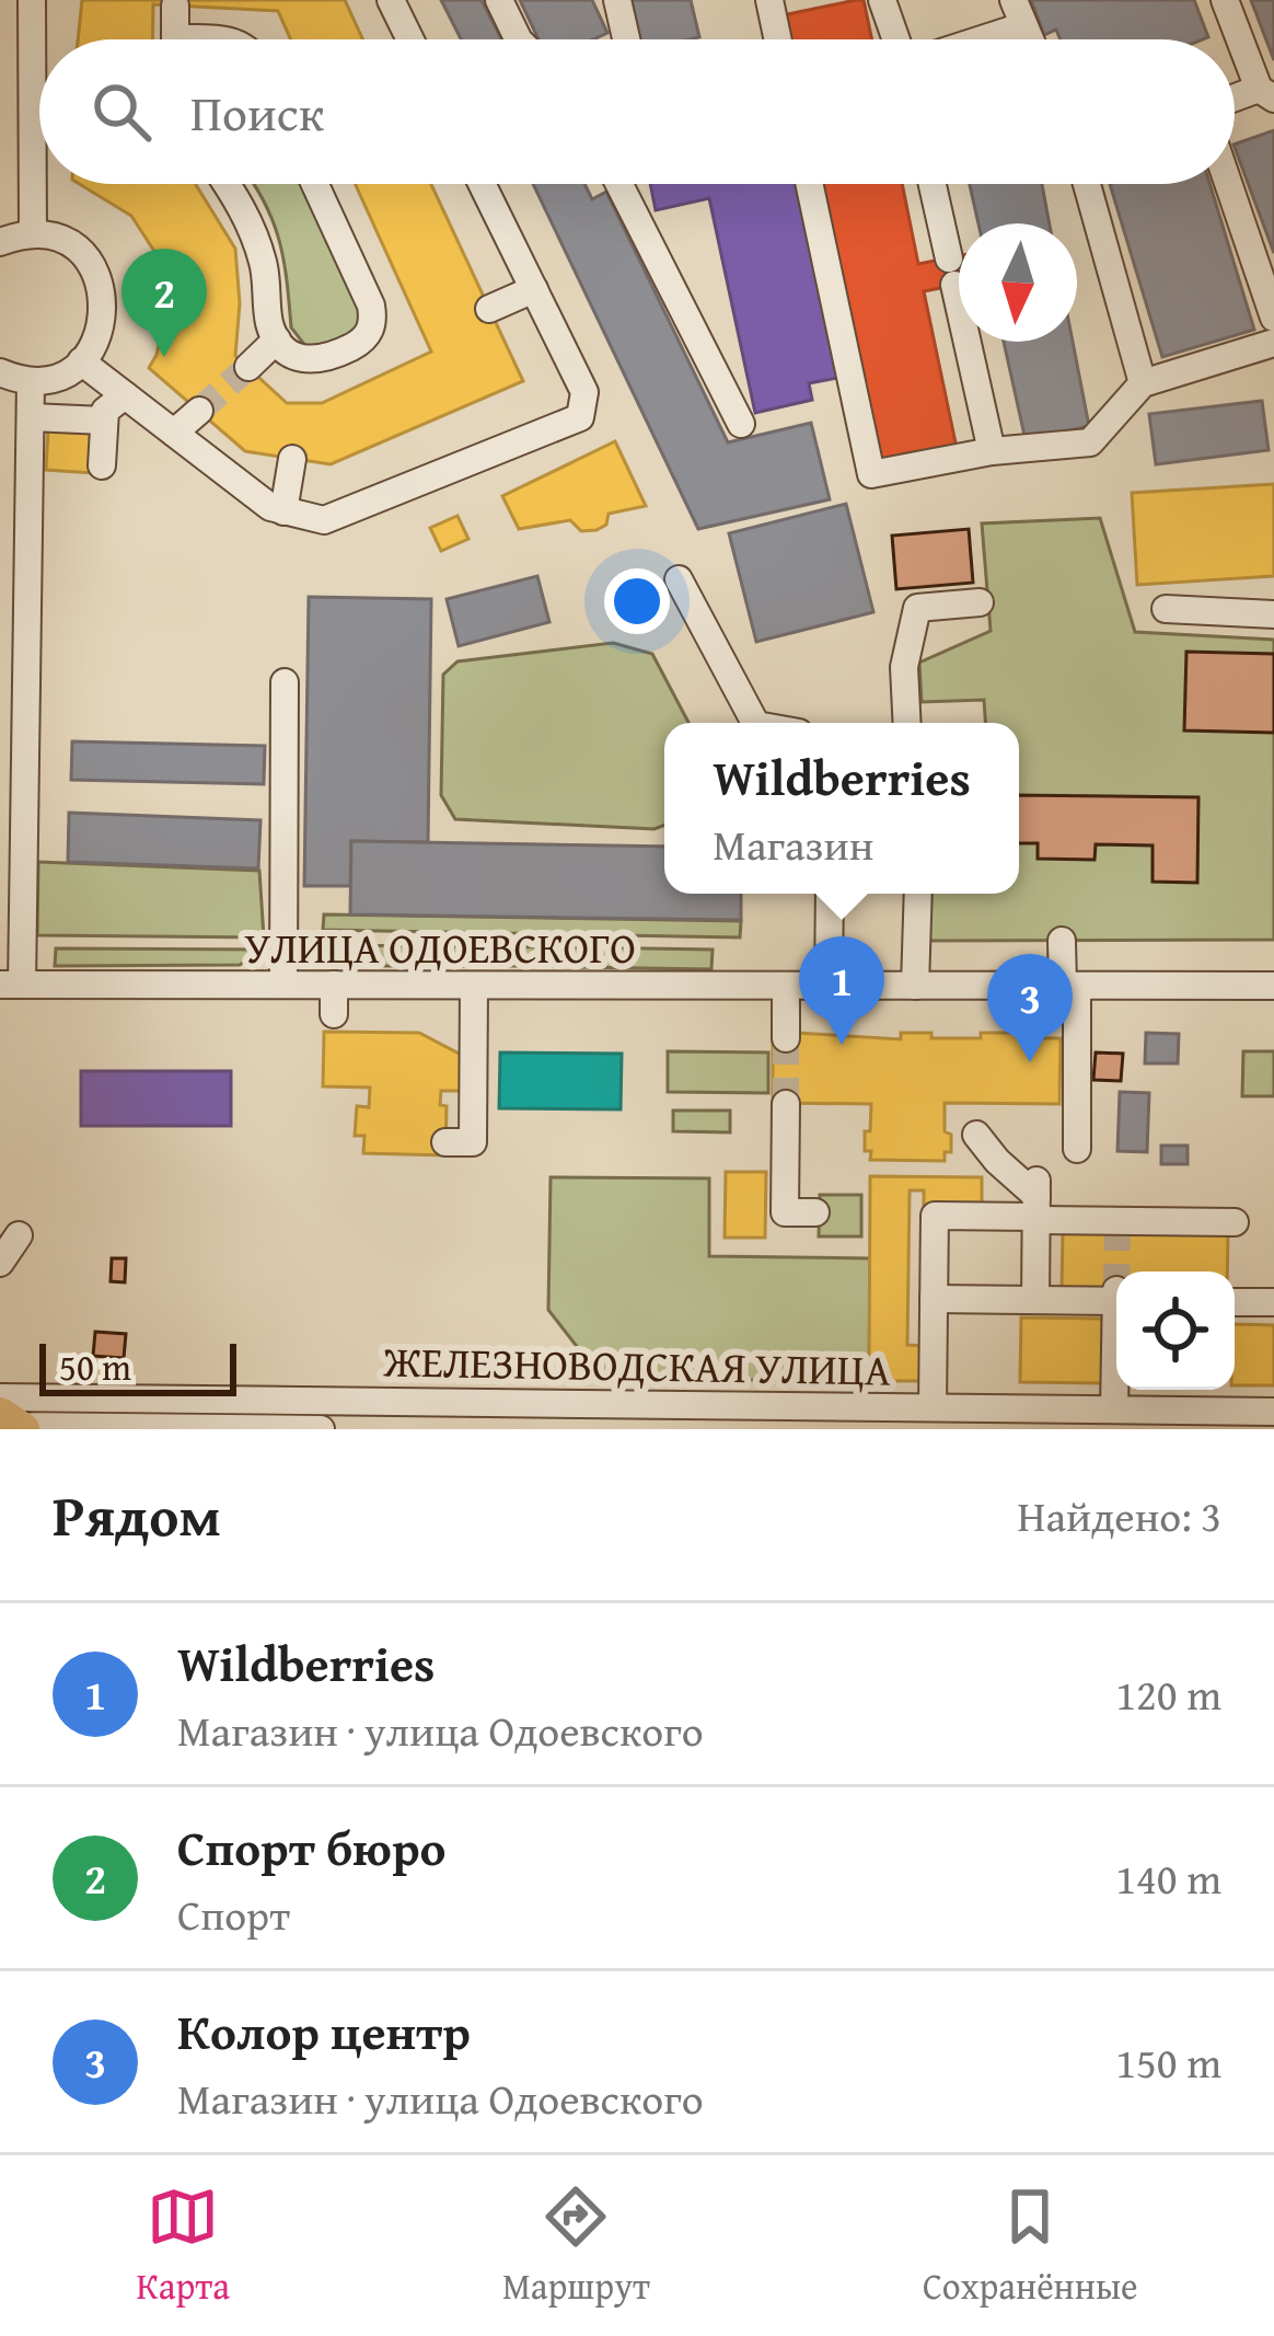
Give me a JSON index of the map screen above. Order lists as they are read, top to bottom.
{
  "streets": {
    "street": ["УЛИЦА ОДОЕВСКОГО", "ЖЕЛЕЗНОВОДСКАЯ УЛИЦА"]
  },
  "scale_bar": "50 m",
  "north": "bottom",
  "page": {
    "search": "Поиск",
    "pins": ["2", "1", "3"],
    "popup": ["Wildberries", "Магазин"],
    "scale": "50 m",
    "heading": ["Рядом", "Найдено: 3"],
    "list": [
      {
        "mark": "1",
        "name": "Wildberries",
        "note": "Магазин · улица Одоевского",
        "value": "120 m"
      },
      {
        "mark": "2",
        "name": "Спорт бюро",
        "note": "Спорт",
        "value": "140 m"
      },
      {
        "mark": "3",
        "name": "Колор центр",
        "note": "Магазин · улица Одоевского",
        "value": "150 m"
      }
    ],
    "nav": ["Карта", "Маршрут", "Сохранённые"]
  }
}
